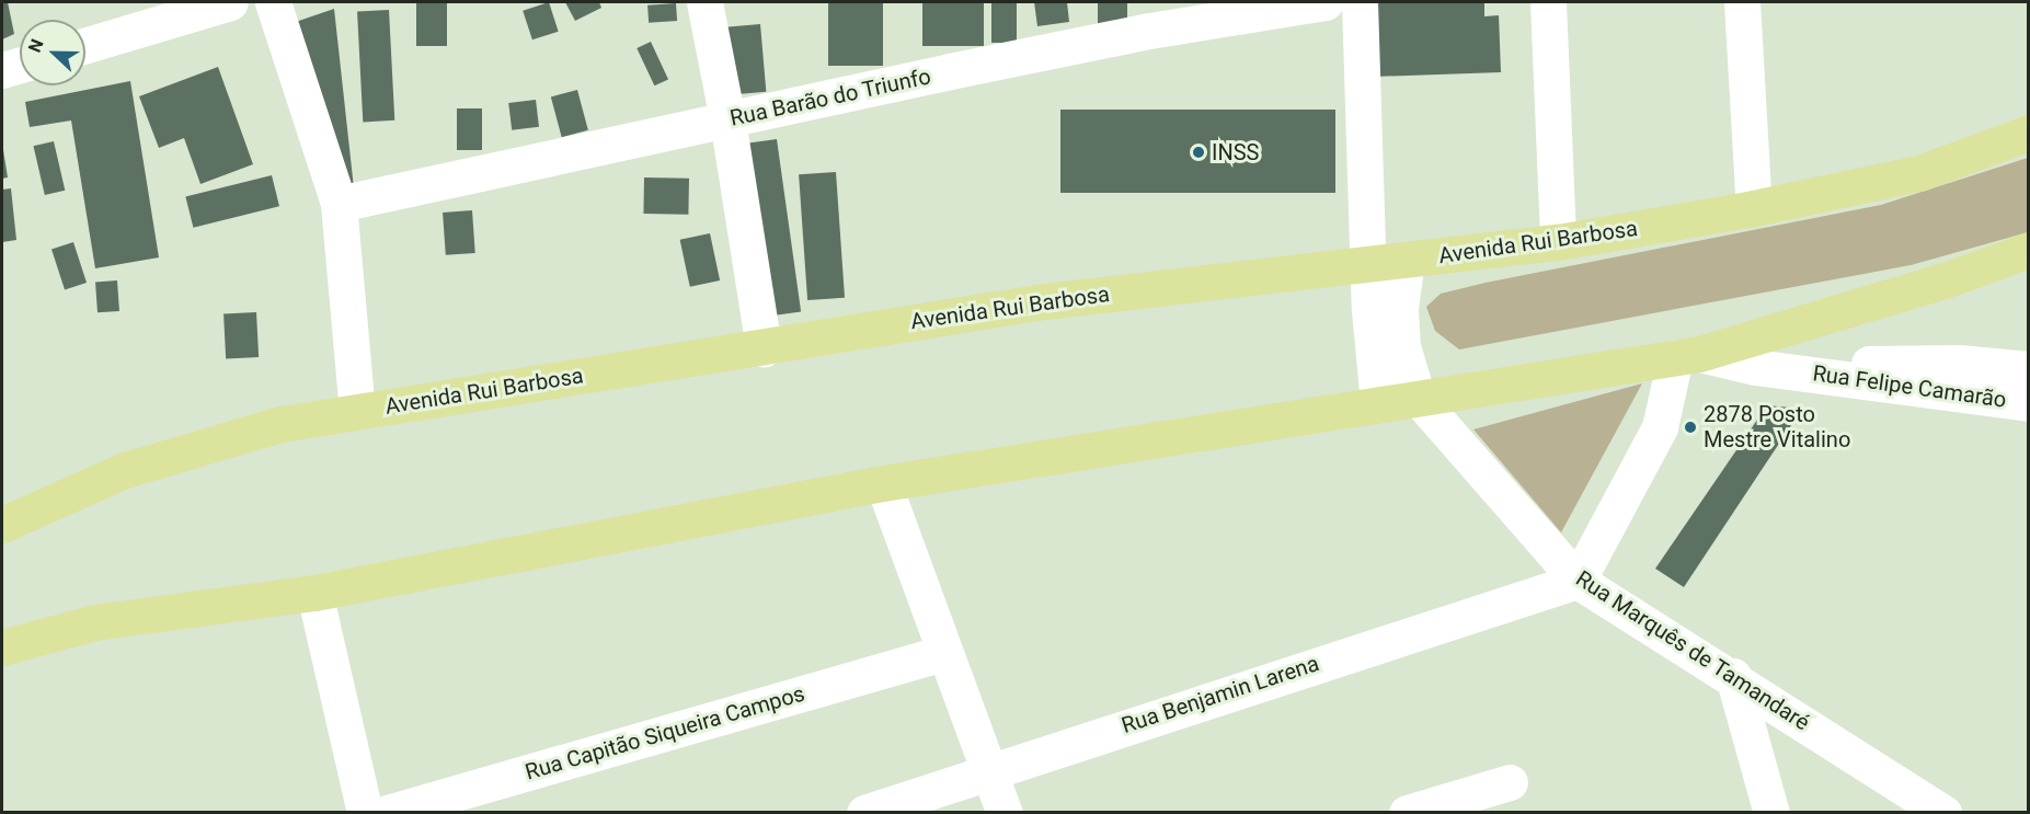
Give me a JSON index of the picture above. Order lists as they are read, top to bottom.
{
  "streets": {
    "main road": ["Avenida Rui Barbosa"],
    "street": [
      "Rua Barão do Triunfo",
      "Rua Felipe Camarão",
      "Rua Marquês de Tamandaré",
      "Rua Benjamin Larena",
      "Rua Capitão Siqueira Campos"
    ]
  },
  "crossings": [
    ["Rua Marquês de Tamandaré", "Rua Benjamin Larena"]
  ],
  "places": ["INSS", "2878 Posto Mestre Vitalino"],
  "north": "left"
}
